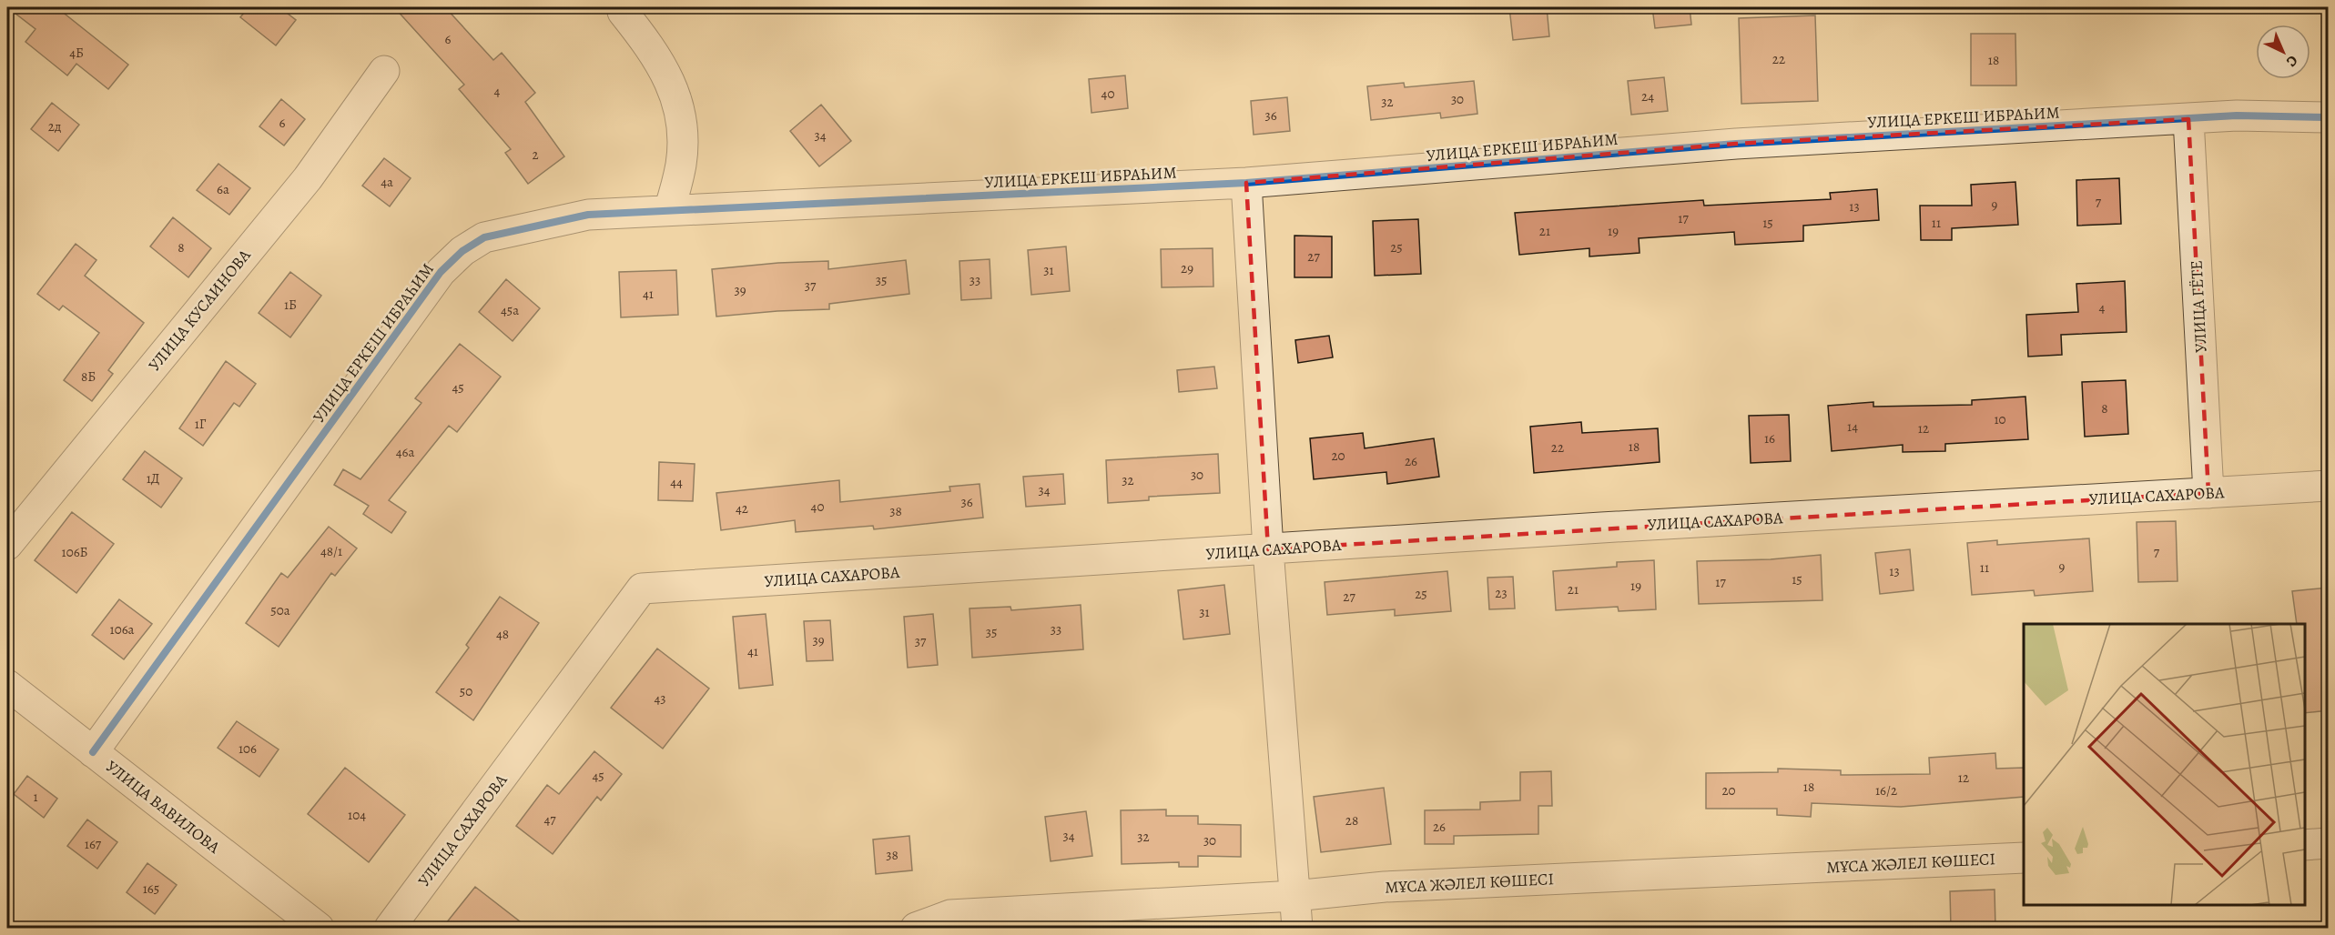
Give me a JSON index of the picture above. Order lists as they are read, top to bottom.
{
  "streets": {
    "street": [
      "УЛИЦА ЕРКЕШ ИБРАҺИМ",
      "УЛИЦА ГЁТЕ",
      "УЛИЦА КУСАИНОВА",
      "УЛИЦА САХАРОВА",
      "УЛИЦА ВАВИЛОВА",
      "МҰСА ЖӘЛЕЛ КӨШЕСІ"
    ]
  },
  "crossings": [
    ["УЛИЦА ЕРКЕШ ИБРАҺИМ", "УЛИЦА ГЁТЕ"],
    ["УЛИЦА ЕРКЕШ ИБРАҺИМ", "УЛИЦА ВАВИЛОВА"],
    ["УЛИЦА ГЁТЕ", "УЛИЦА САХАРОВА"]
  ],
  "house_numbers": [
    "6",
    "4Б",
    "22",
    "18",
    "4",
    "40",
    "24",
    "30",
    "32",
    "36",
    "6",
    "2д",
    "34",
    "2",
    "4а",
    "6а",
    "7",
    "9",
    "13",
    "17",
    "15",
    "11",
    "21",
    "19",
    "8",
    "25",
    "27",
    "29",
    "31",
    "35",
    "33",
    "37",
    "39",
    "41",
    "1Б",
    "4",
    "45а",
    "8Б",
    "45",
    "8",
    "10",
    "1Г",
    "14",
    "12",
    "16",
    "18",
    "22",
    "46а",
    "20",
    "26",
    "30",
    "1Д",
    "32",
    "44",
    "34",
    "36",
    "40",
    "42",
    "38",
    "48/1",
    "106Б",
    "7",
    "9",
    "11",
    "13",
    "15",
    "17",
    "19",
    "21",
    "23",
    "25",
    "27",
    "50а",
    "31",
    "106а",
    "33",
    "35",
    "48",
    "39",
    "37",
    "41",
    "50",
    "43",
    "106",
    "45",
    "12",
    "18",
    "20",
    "16/2",
    "1",
    "104",
    "47",
    "28",
    "26",
    "34",
    "32",
    "30",
    "167",
    "38",
    "165"
  ],
  "north": "bottom right"
}
